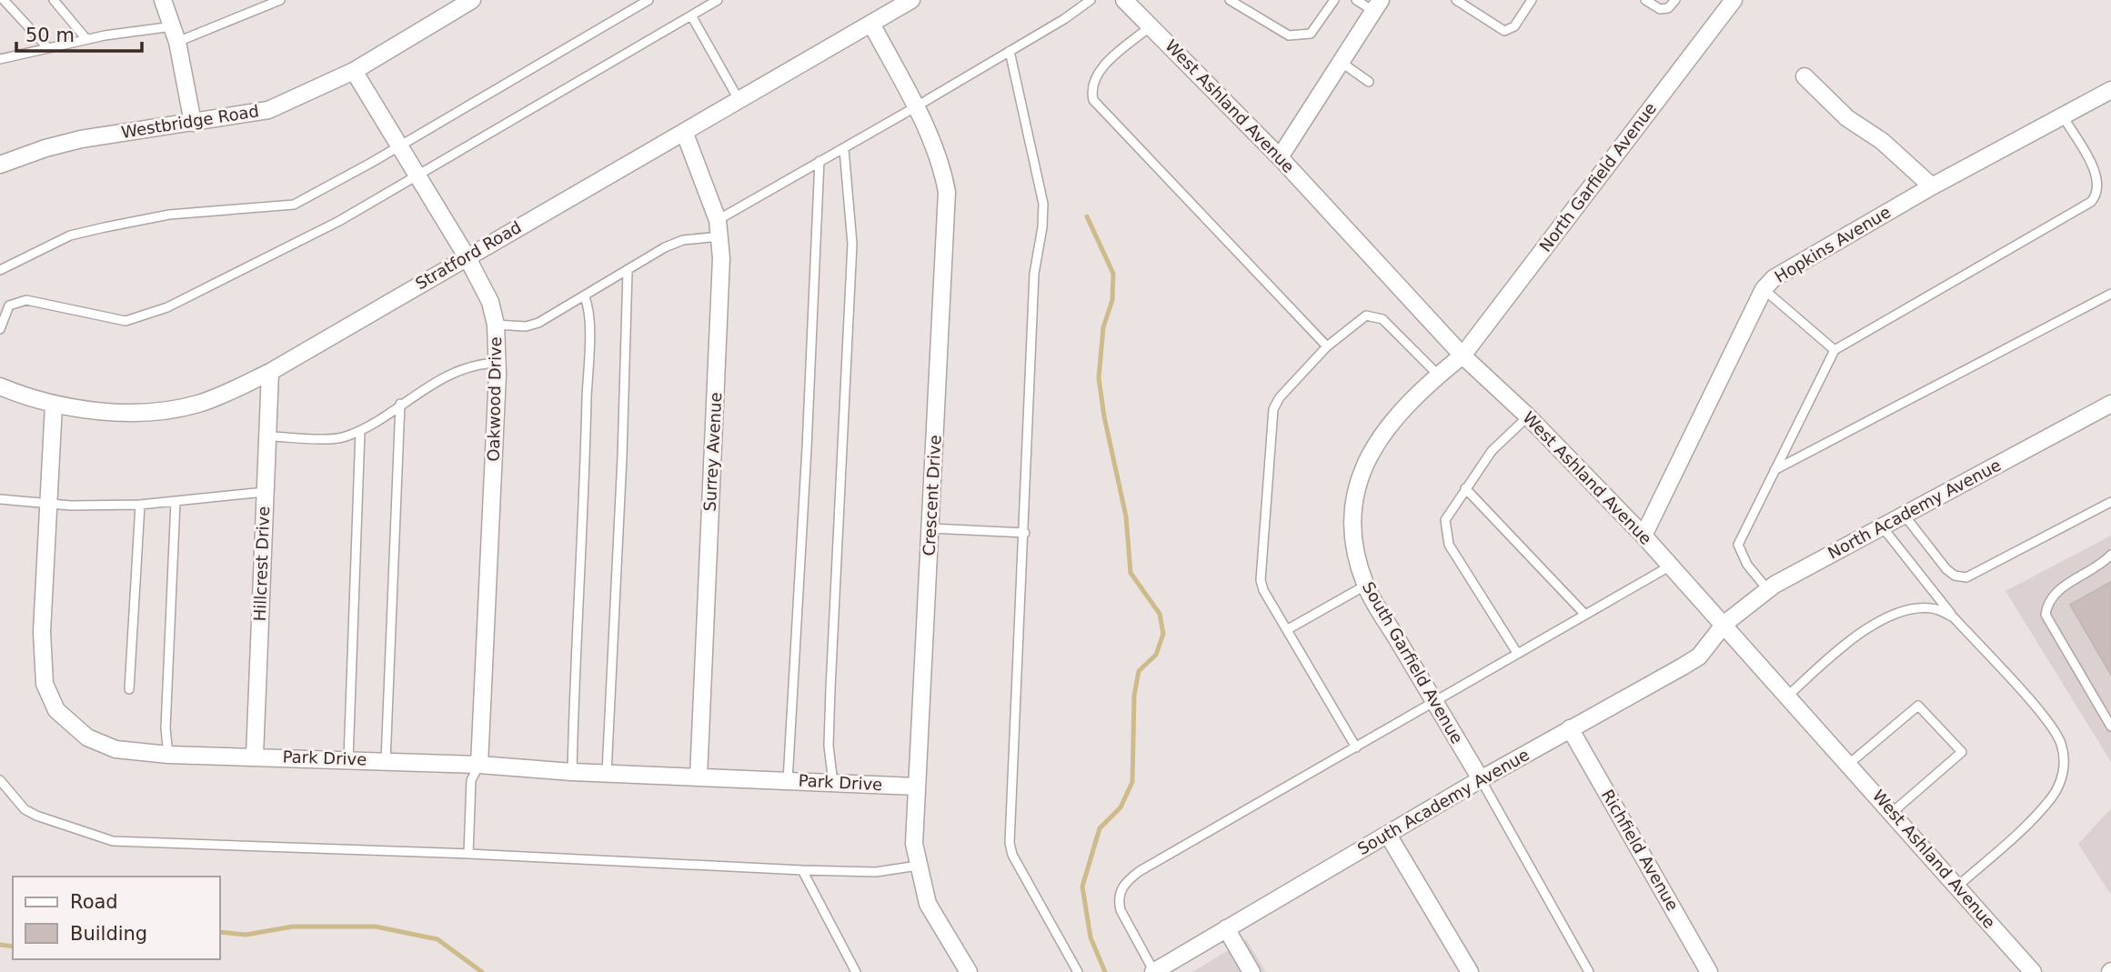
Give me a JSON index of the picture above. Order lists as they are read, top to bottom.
{
  "streets": {
    "street": [
      "West Ashland Avenue",
      "Westbridge Road",
      "North Garfield Avenue",
      "Hopkins Avenue",
      "Stratford Road",
      "Oakwood Drive",
      "Surrey Avenue",
      "Crescent Drive",
      "North Academy Avenue",
      "Hillcrest Drive",
      "South Garfield Avenue",
      "Park Drive",
      "South Academy Avenue",
      "Richfield Avenue"
    ]
  },
  "crossings": [
    ["West Ashland Avenue", "North Garfield Avenue"],
    ["West Ashland Avenue", "Hopkins Avenue"],
    ["West Ashland Avenue", "North Academy Avenue"],
    ["West Ashland Avenue", "South Garfield Avenue"],
    ["West Ashland Avenue", "South Academy Avenue"],
    ["Westbridge Road", "Oakwood Drive"],
    ["North Garfield Avenue", "South Garfield Avenue"],
    ["Stratford Road", "Oakwood Drive"],
    ["Stratford Road", "Surrey Avenue"],
    ["Stratford Road", "Crescent Drive"],
    ["Stratford Road", "Hillcrest Drive"],
    ["Stratford Road", "Park Drive"],
    ["Oakwood Drive", "Park Drive"],
    ["Surrey Avenue", "Park Drive"],
    ["Crescent Drive", "Park Drive"],
    ["North Academy Avenue", "South Academy Avenue"],
    ["Hillcrest Drive", "Park Drive"],
    ["South Garfield Avenue", "South Academy Avenue"],
    ["South Academy Avenue", "Richfield Avenue"]
  ],
  "legend": ["Road", "Building"],
  "scale_bar": "50 m"
}
